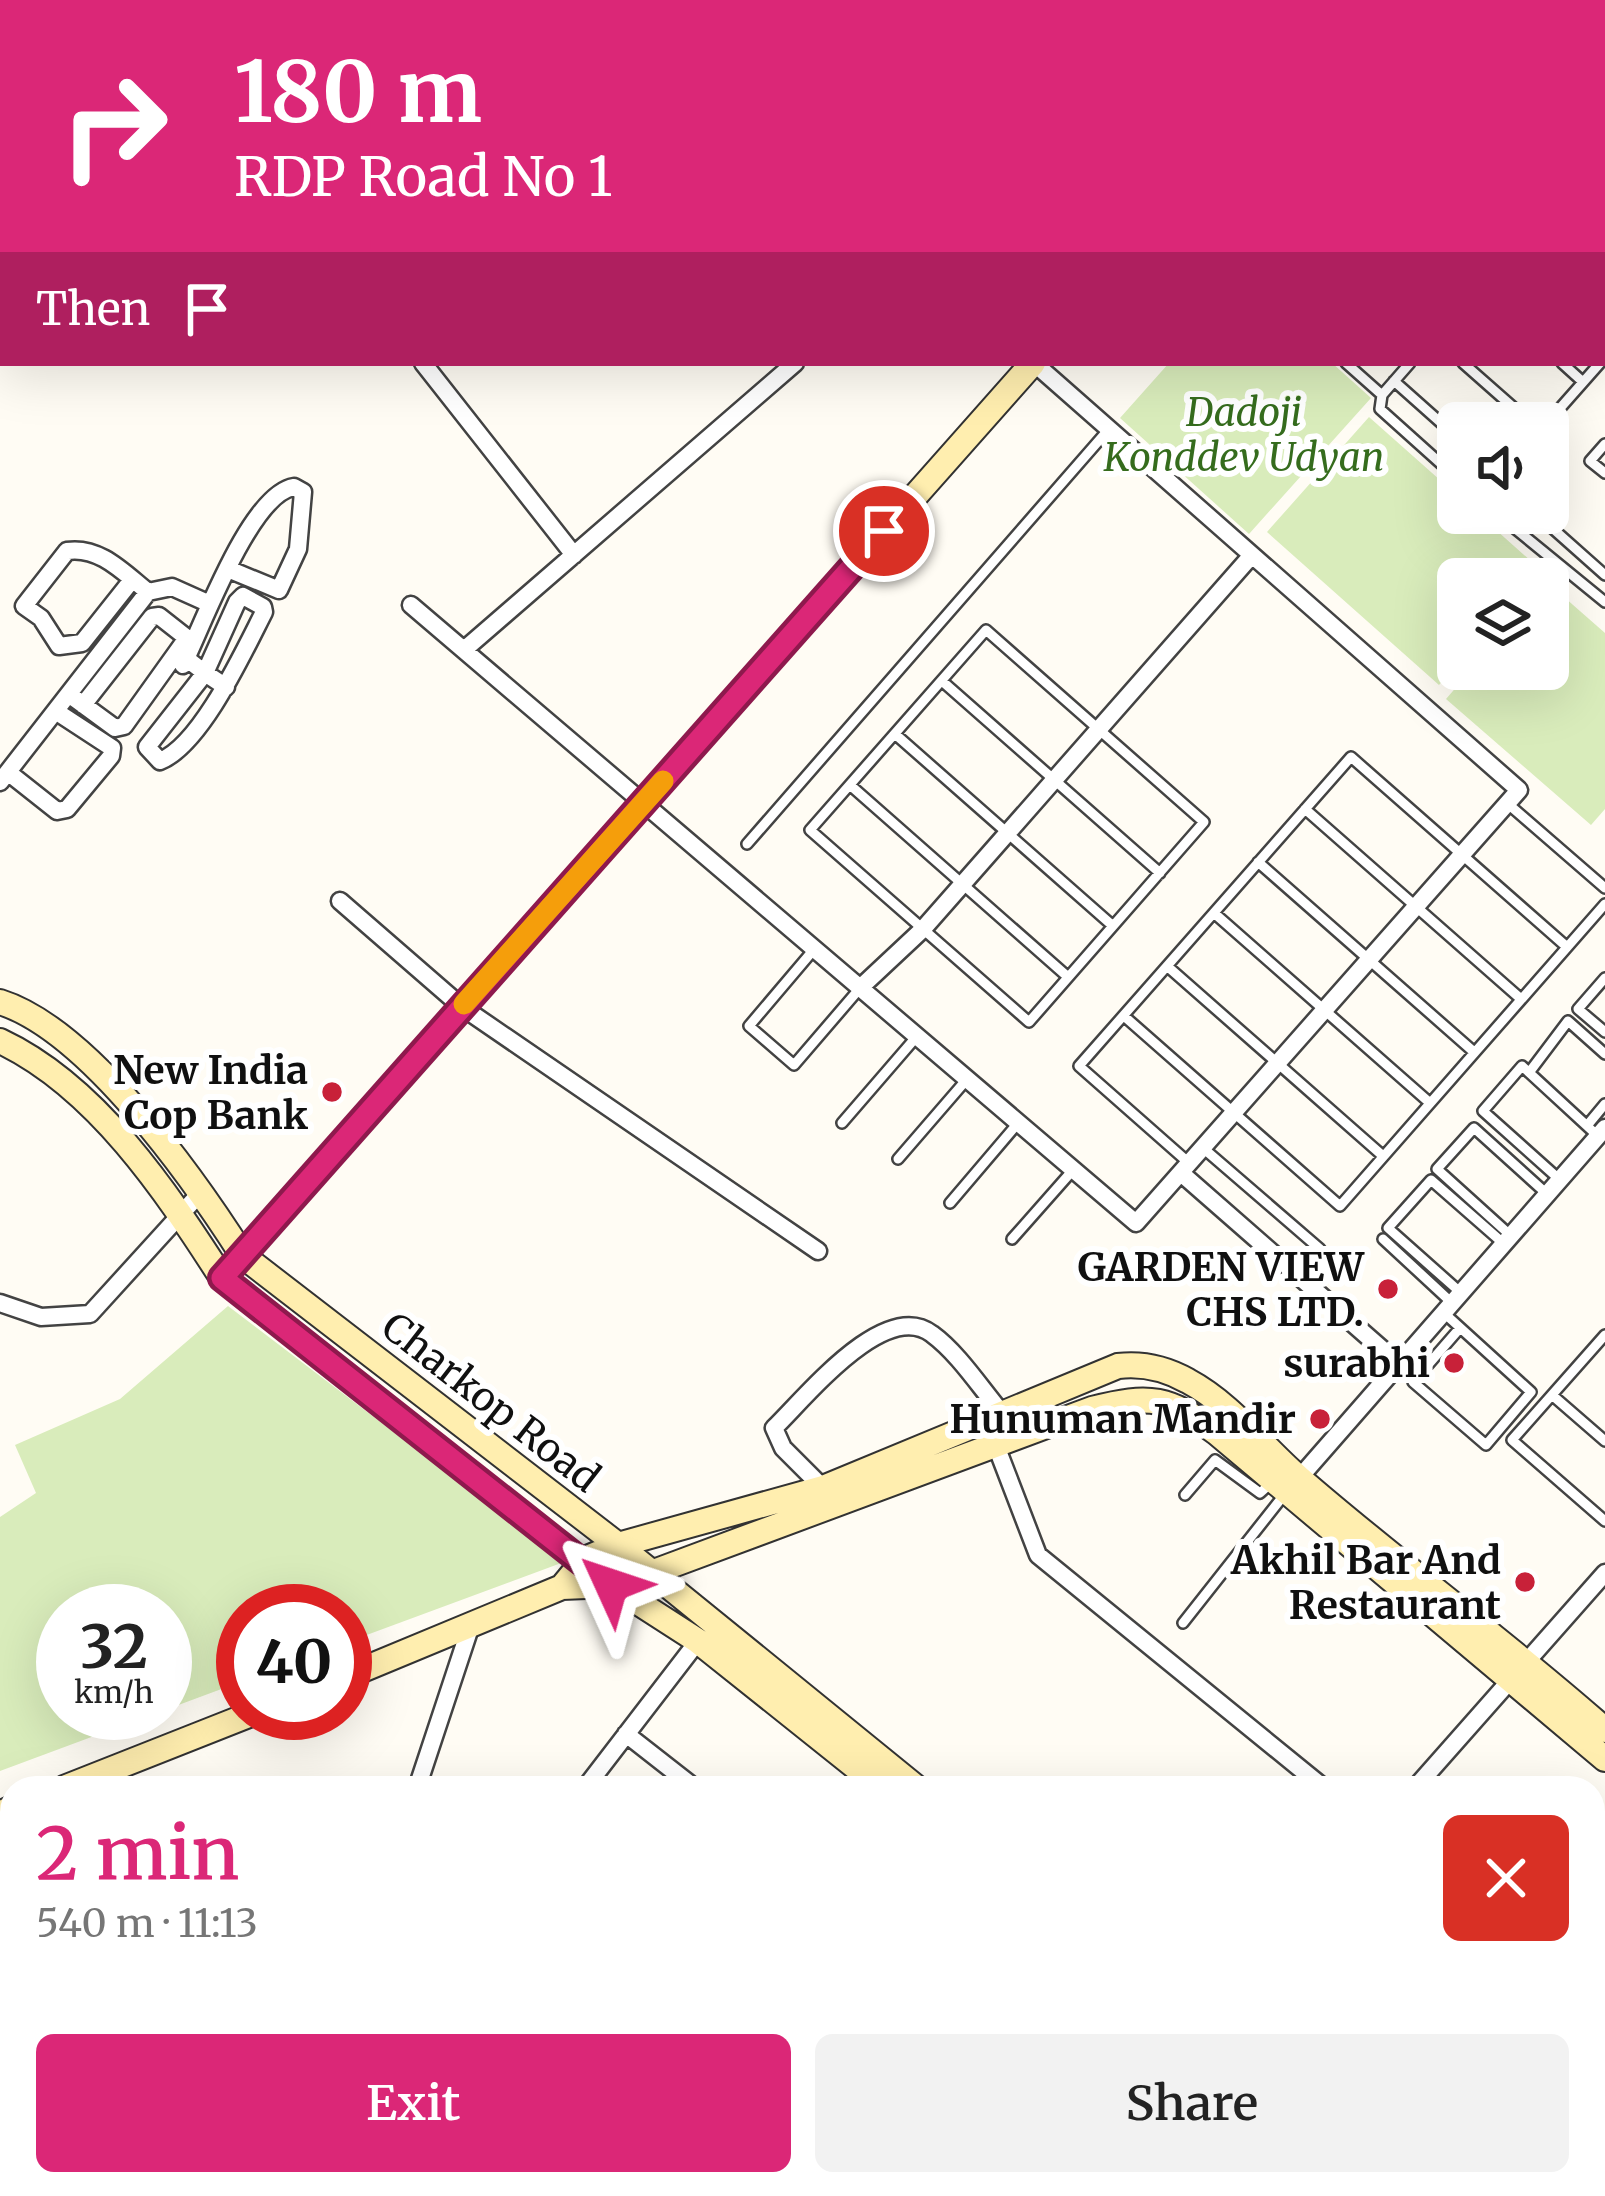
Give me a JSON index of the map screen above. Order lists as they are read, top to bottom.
{
  "streets": {
    "street": ["Charkop Road"]
  },
  "parks": ["Dadoji Konddev Udyan"],
  "places": [
    "New India Cop Bank",
    "GARDEN VIEW CHS LTD.",
    "surabhi",
    "Hunuman Mandir",
    "Akhil Bar And Restaurant"
  ],
  "page": {
    "turn": ["180 m", "RDP Road No 1"],
    "then": "Then",
    "speed": "32 km/h",
    "limit": "40",
    "heading": ["2 min", "540 m · 11:13"],
    "buttons": ["Exit", "Share"]
  }
}
